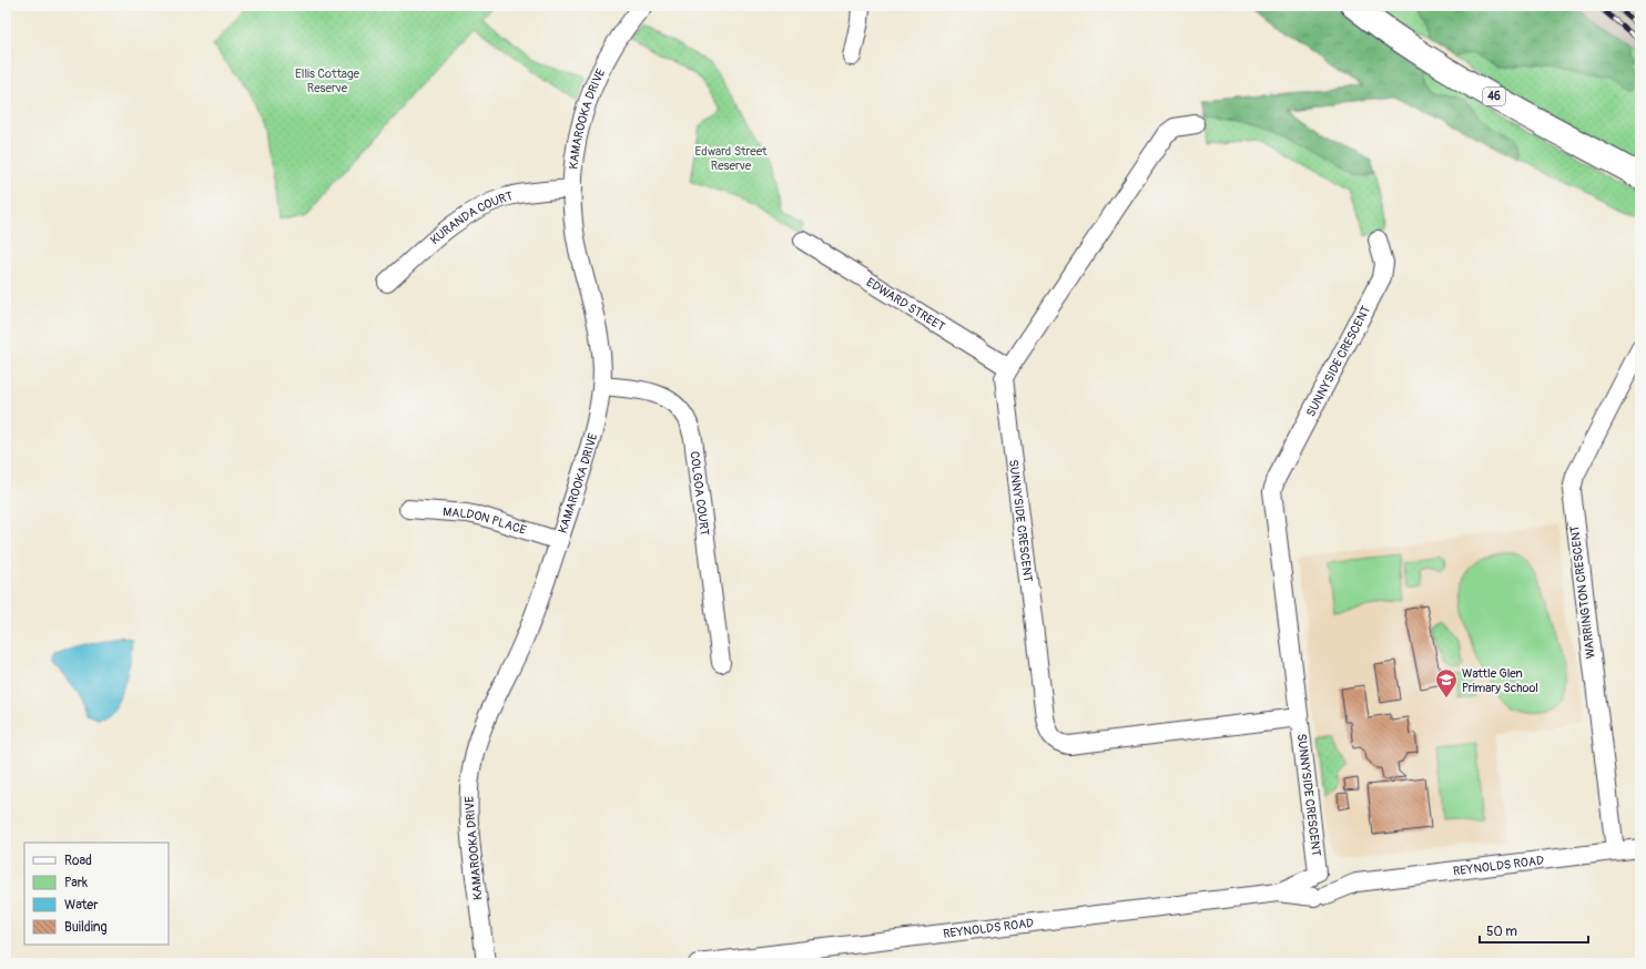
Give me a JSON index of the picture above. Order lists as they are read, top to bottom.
{
  "streets": {
    "main road": ["46"],
    "street": [
      "KAMAROOKA DRIVE",
      "KURANDA COURT",
      "EDWARD STREET",
      "SUNNYSIDE CRESCENT",
      "COLGOA COURT",
      "MALDON PLACE",
      "WARRINGTON CRESCENT",
      "REYNOLDS ROAD"
    ]
  },
  "crossings": [
    ["KAMAROOKA DRIVE", "KURANDA COURT"],
    ["KAMAROOKA DRIVE", "COLGOA COURT"],
    ["KAMAROOKA DRIVE", "MALDON PLACE"],
    ["EDWARD STREET", "SUNNYSIDE CRESCENT"],
    ["WARRINGTON CRESCENT", "REYNOLDS ROAD"]
  ],
  "parks": ["Ellis Cottage Reserve", "Edward Street Reserve"],
  "places": {
    "school or university": ["Wattle Glen Primary School"]
  },
  "legend": [
    "Road",
    "Park",
    "Water",
    "Building"
  ],
  "scale_bar": "50 m"
}
